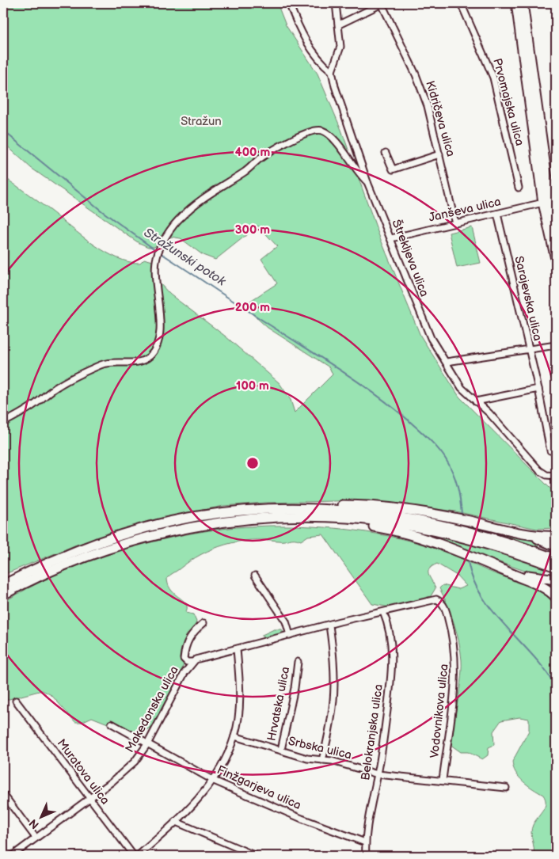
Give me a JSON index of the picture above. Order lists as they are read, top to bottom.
{
  "streets": {
    "street": [
      "Prvomajska ulica",
      "Kidričeva ulica",
      "Janševa ulica",
      "Štrekljeva ulica",
      "Sarajevska ulica",
      "Hrvatska ulica",
      "Makedonska ulica",
      "Vodovnikova ulica",
      "Belokranjska ulica",
      "Srbska ulica",
      "Muratova ulica",
      "Finžgarjeva ulica"
    ]
  },
  "crossings": [
    ["Kidričeva ulica", "Janševa ulica"],
    ["Janševa ulica", "Štrekljeva ulica"],
    ["Janševa ulica", "Sarajevska ulica"],
    ["Hrvatska ulica", "Srbska ulica"],
    ["Makedonska ulica", "Vodovnikova ulica"],
    ["Makedonska ulica", "Belokranjska ulica"],
    ["Makedonska ulica", "Muratova ulica"],
    ["Makedonska ulica", "Finžgarjeva ulica"],
    ["Vodovnikova ulica", "Srbska ulica"],
    ["Belokranjska ulica", "Srbska ulica"],
    ["Belokranjska ulica", "Finžgarjeva ulica"]
  ],
  "water": ["Stražunski potok"],
  "parks": ["Stražun"],
  "north": "bottom left",
  "rings": [
    "400 m",
    "300 m",
    "200 m",
    "100 m"
  ]
}
